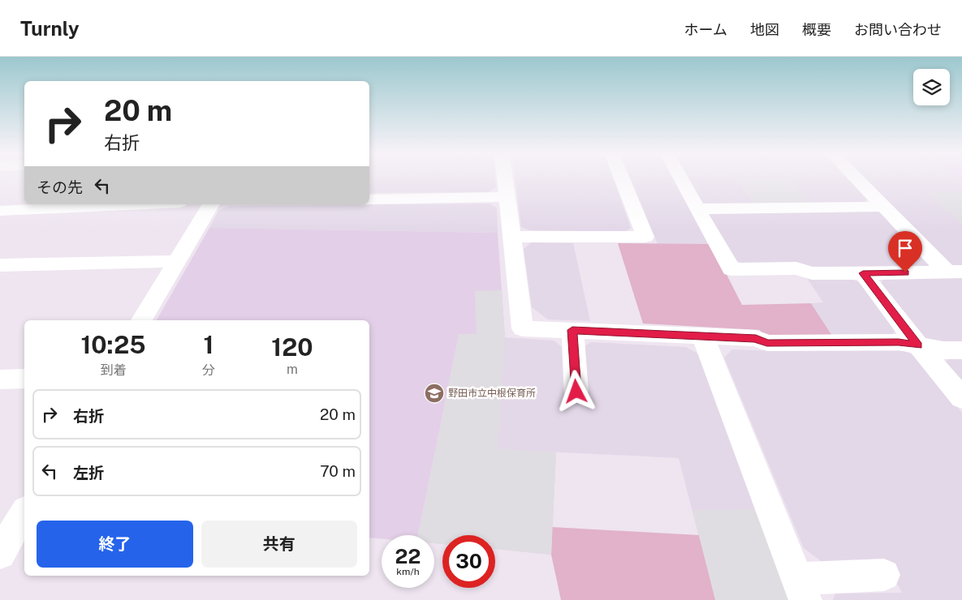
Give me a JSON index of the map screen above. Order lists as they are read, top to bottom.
{
  "places": {
    "school or university": ["野田市立中根保育所"]
  },
  "page": {
    "header": "Turnly",
    "nav": [
      "ホーム",
      "地図",
      "概要",
      "お問い合わせ"
    ],
    "turn": ["20 m", "右折"],
    "then": "その先",
    "eta": [
      "10:25",
      "到着",
      "1",
      "分",
      "120",
      "m"
    ],
    "list": [
      {
        "name": "右折",
        "value": "20 m"
      },
      {
        "name": "左折",
        "value": "70 m"
      }
    ],
    "buttons": ["終了", "共有"],
    "speed": "22 km/h",
    "limit": "30"
  }
}
